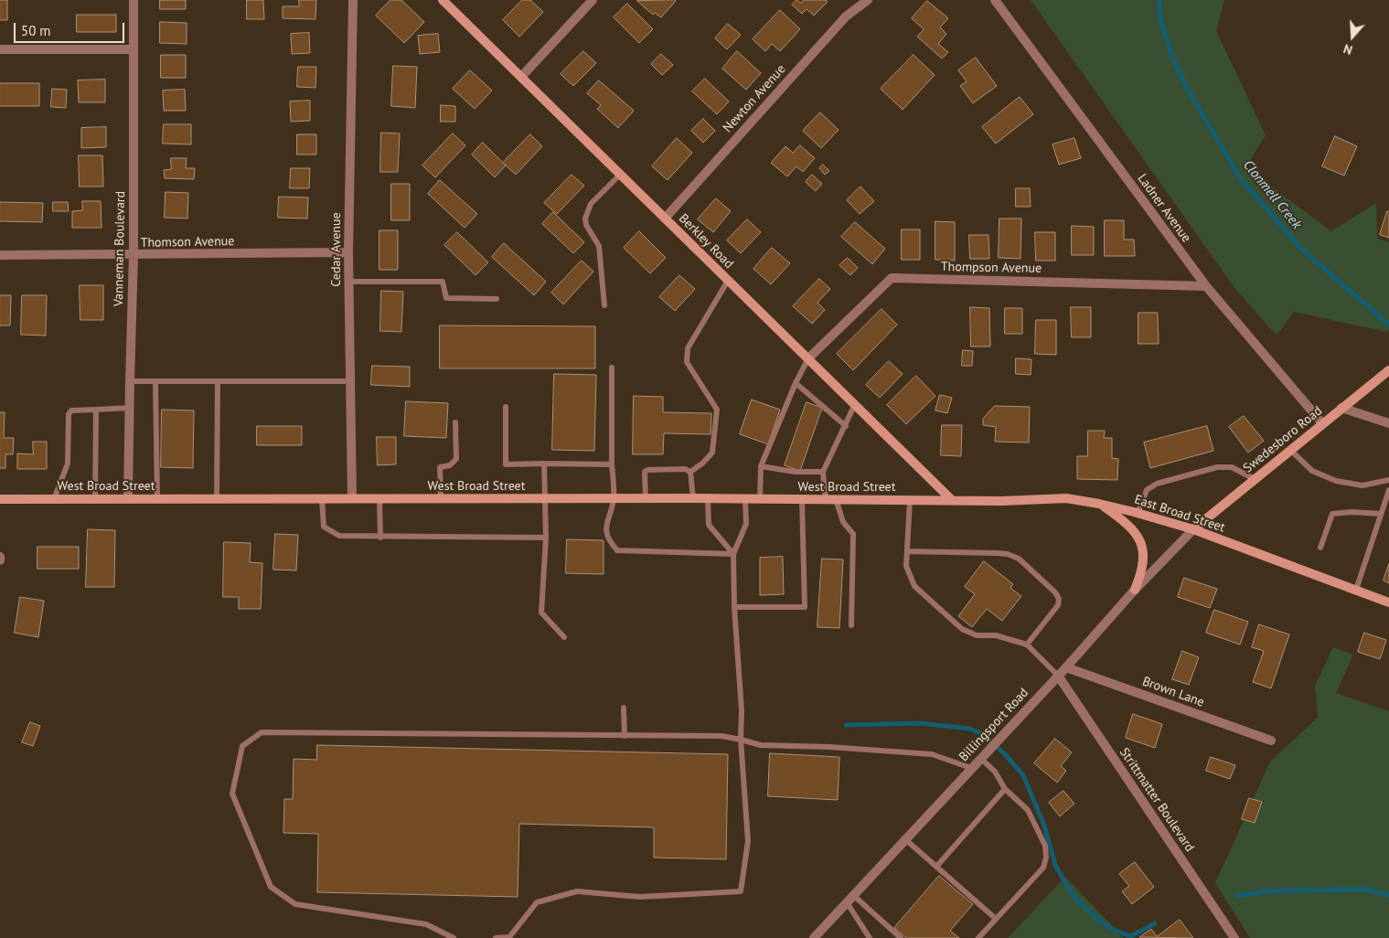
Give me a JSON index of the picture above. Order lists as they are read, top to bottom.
{
  "streets": {
    "main road": [
      "Berkley Road",
      "Swedesboro Road",
      "West Broad Street",
      "East Broad Street"
    ],
    "street": [
      "Newton Avenue",
      "Ladner Avenue",
      "Thomson Avenue",
      "Vanneman Boulevard",
      "Cedar Avenue",
      "Thompson Avenue",
      "Brown Lane",
      "Billingsport Road",
      "Strittmatter Boulevard"
    ]
  },
  "crossings": [
    ["Newton Avenue", "Berkley Road"],
    ["Ladner Avenue", "Thompson Avenue"],
    ["Ladner Avenue", "Swedesboro Road"],
    ["Berkley Road", "Thompson Avenue"],
    ["Berkley Road", "West Broad Street"],
    ["Berkley Road", "East Broad Street"],
    ["Thomson Avenue", "Vanneman Boulevard"],
    ["Thomson Avenue", "Cedar Avenue"],
    ["Vanneman Boulevard", "West Broad Street"],
    ["Cedar Avenue", "West Broad Street"],
    ["Swedesboro Road", "East Broad Street"],
    ["Swedesboro Road", "Billingsport Road"],
    ["West Broad Street", "East Broad Street"],
    ["East Broad Street", "Billingsport Road"],
    ["Brown Lane", "Billingsport Road"],
    ["Billingsport Road", "Strittmatter Boulevard"]
  ],
  "water": ["Clonmell Creek"],
  "scale_bar": "50 m",
  "north": "bottom"
}
